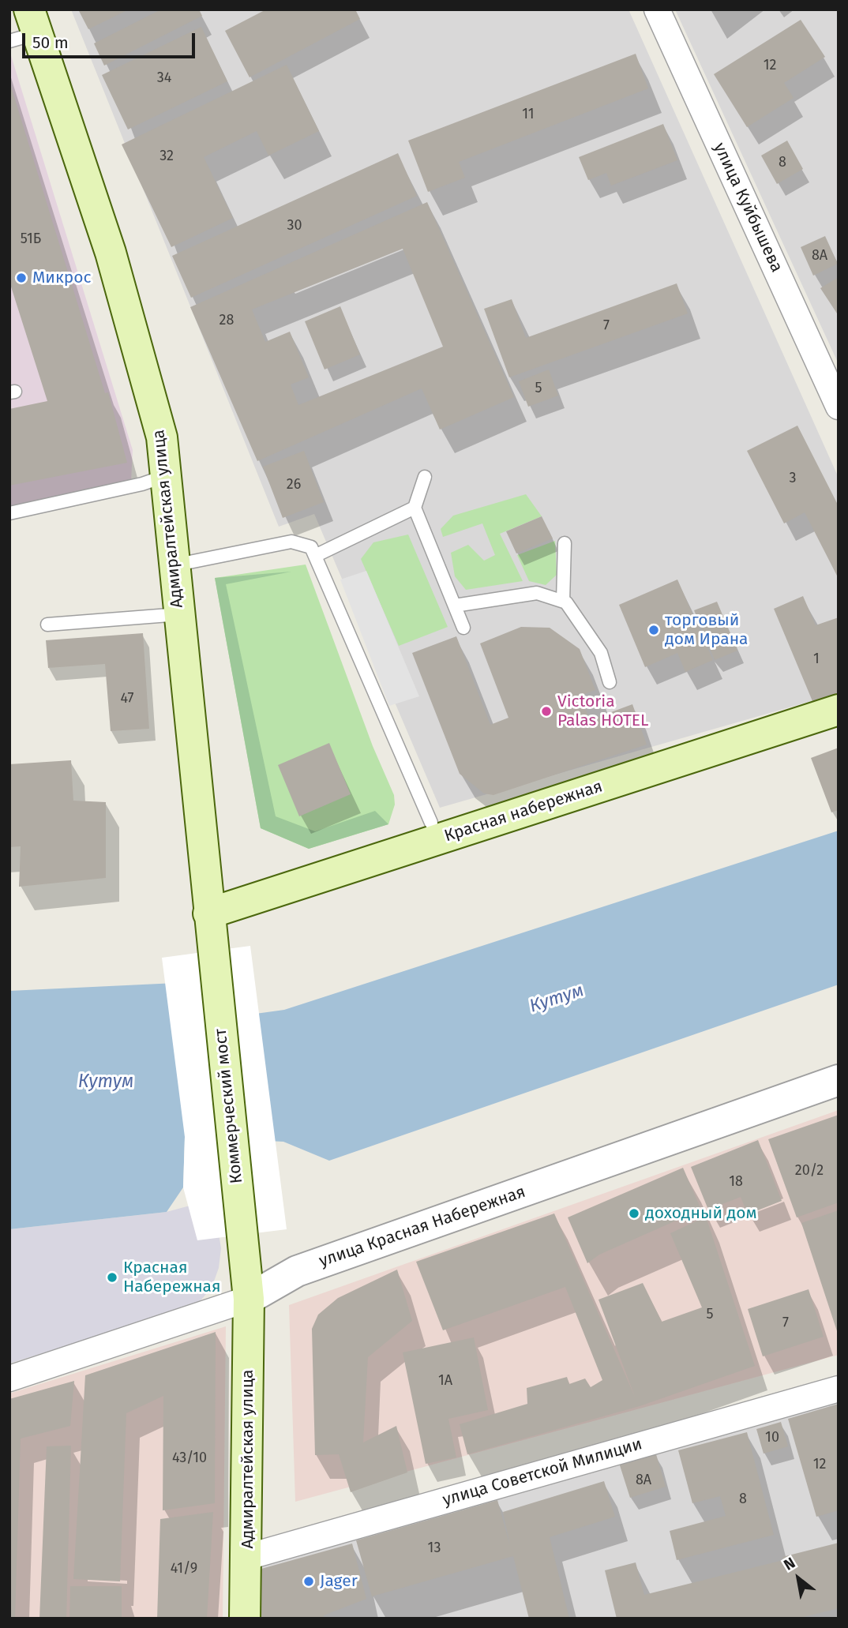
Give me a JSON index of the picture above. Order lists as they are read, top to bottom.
{
  "streets": {
    "main road": ["Адмиралтейская улица", "Красная набережная", "Коммерческий мост"],
    "street": ["улица Куйбышева", "улица Красная Набережная", "улица Советской Милиции"]
  },
  "crossings": [
    ["Адмиралтейская улица", "Красная набережная"],
    ["Адмиралтейская улица", "Коммерческий мост"],
    ["Адмиралтейская улица", "улица Красная Набережная"],
    ["Адмиралтейская улица", "улица Советской Милиции"],
    ["Красная набережная", "Коммерческий мост"],
    ["Коммерческий мост", "улица Красная Набережная"]
  ],
  "water": ["Кутум"],
  "places": [
    "Микрос",
    "торговый дом Ирана",
    "Victoria Palas HOTEL",
    "доходный дом",
    "Красная Набережная",
    "Jager"
  ],
  "house_numbers": [
    "12",
    "34",
    "11",
    "32",
    "8",
    "30",
    "51Б",
    "8А",
    "28",
    "7",
    "5",
    "3",
    "26",
    "1",
    "47",
    "20/2",
    "18",
    "5",
    "7",
    "1А",
    "10",
    "43/10",
    "12",
    "8А",
    "8",
    "13",
    "41/9"
  ],
  "scale_bar": "50 m",
  "north": "top left"
}
